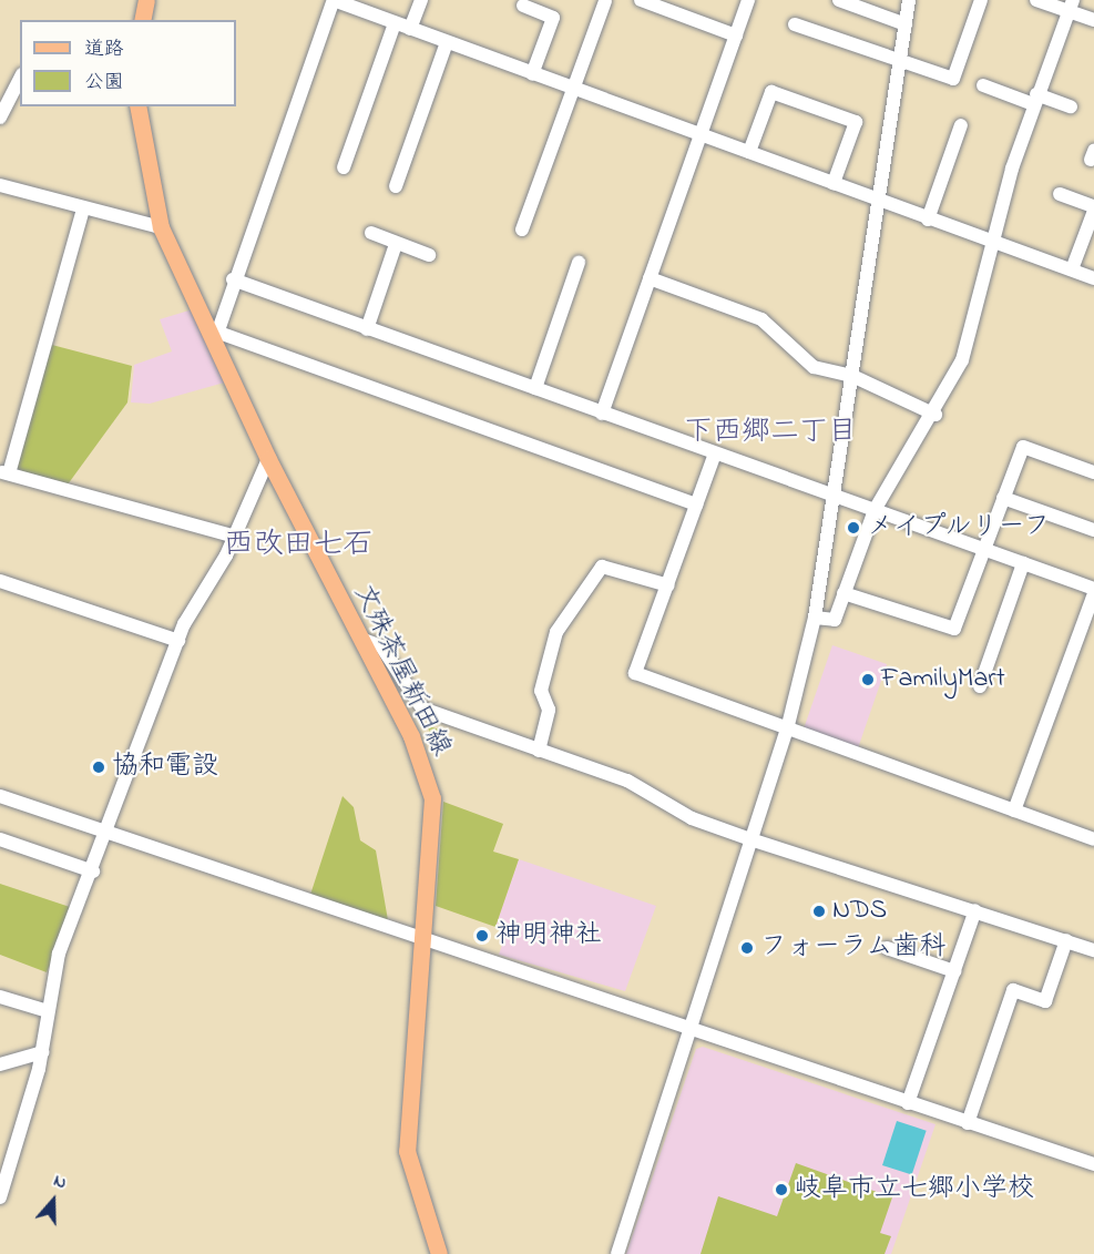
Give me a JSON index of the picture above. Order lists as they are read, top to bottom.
{
  "streets": {
    "main road": ["文殊茶屋新田線"]
  },
  "districts": ["下西郷二丁目", "西改田七石"],
  "places": [
    "メイプルリーフ",
    "FamilyMart",
    "協和電設",
    "NDS",
    "神明神社",
    "フォーラム歯科",
    "岐阜市立七郷小学校"
  ],
  "legend": ["道路", "公園"],
  "north": "top"
}
